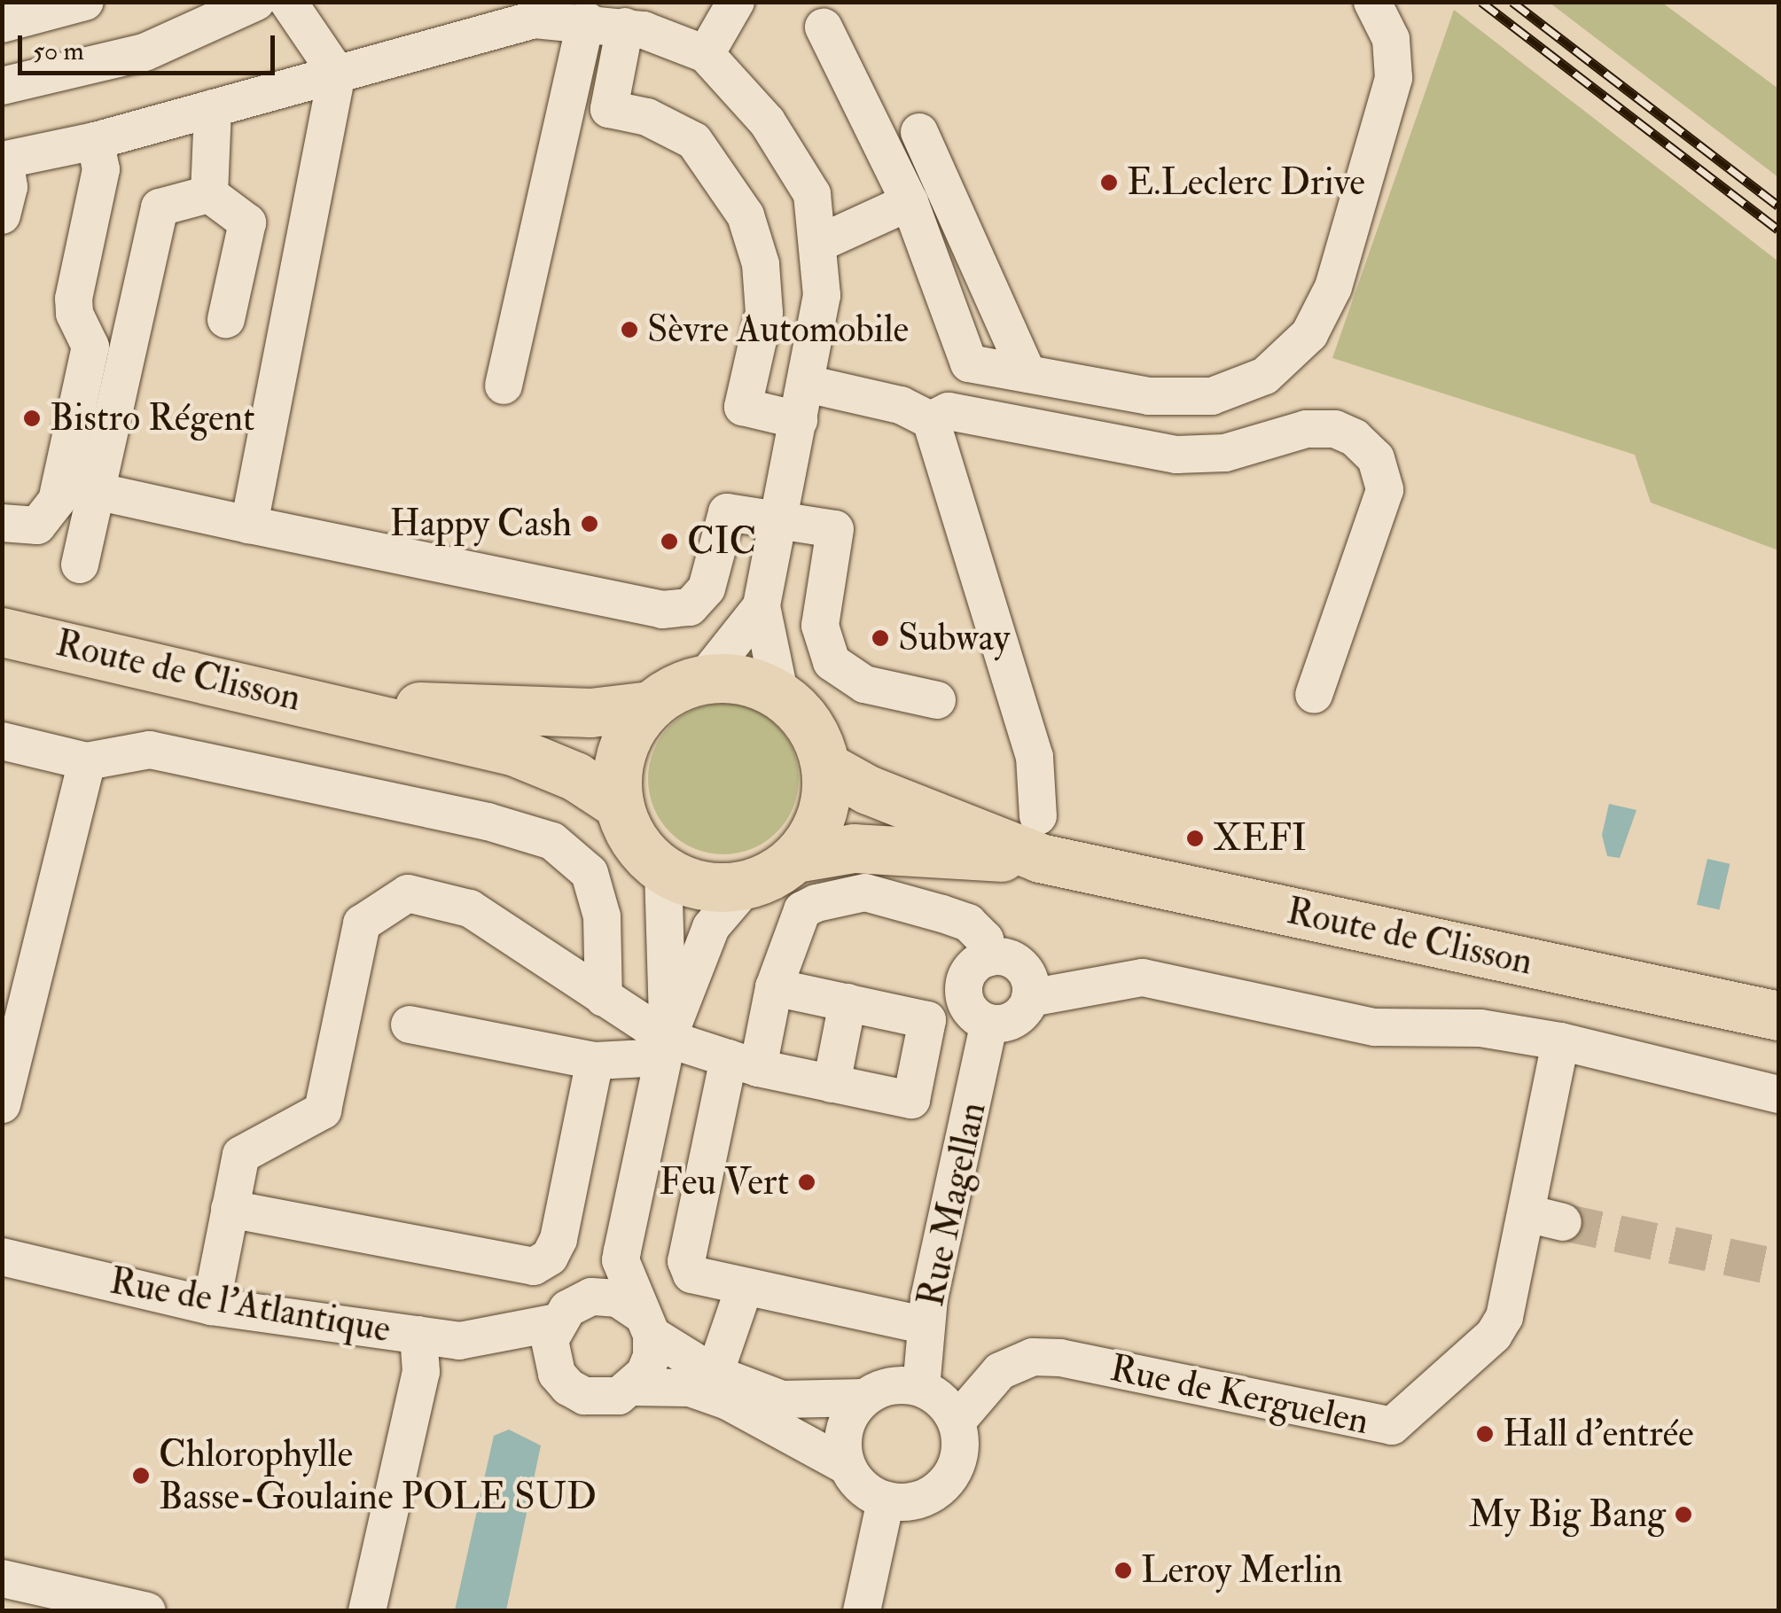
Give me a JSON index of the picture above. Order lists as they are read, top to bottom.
{
  "streets": {
    "main road": ["Route de Clisson"],
    "street": ["Rue Magellan", "Rue de l'Atlantique", "Rue de Kerguelen"]
  },
  "crossings": [
    ["Rue Magellan", "Rue de Kerguelen"]
  ],
  "places": [
    "E.Leclerc Drive",
    "Sèvre Automobile",
    "Bistro Régent",
    "Happy Cash",
    "CIC",
    "Subway",
    "XEFI",
    "Feu Vert",
    "Hall d'entrée",
    "Chlorophylle Basse-Goulaine POLE SUD",
    "My Big Bang",
    "Leroy Merlin"
  ],
  "scale_bar": "50 m"
}
